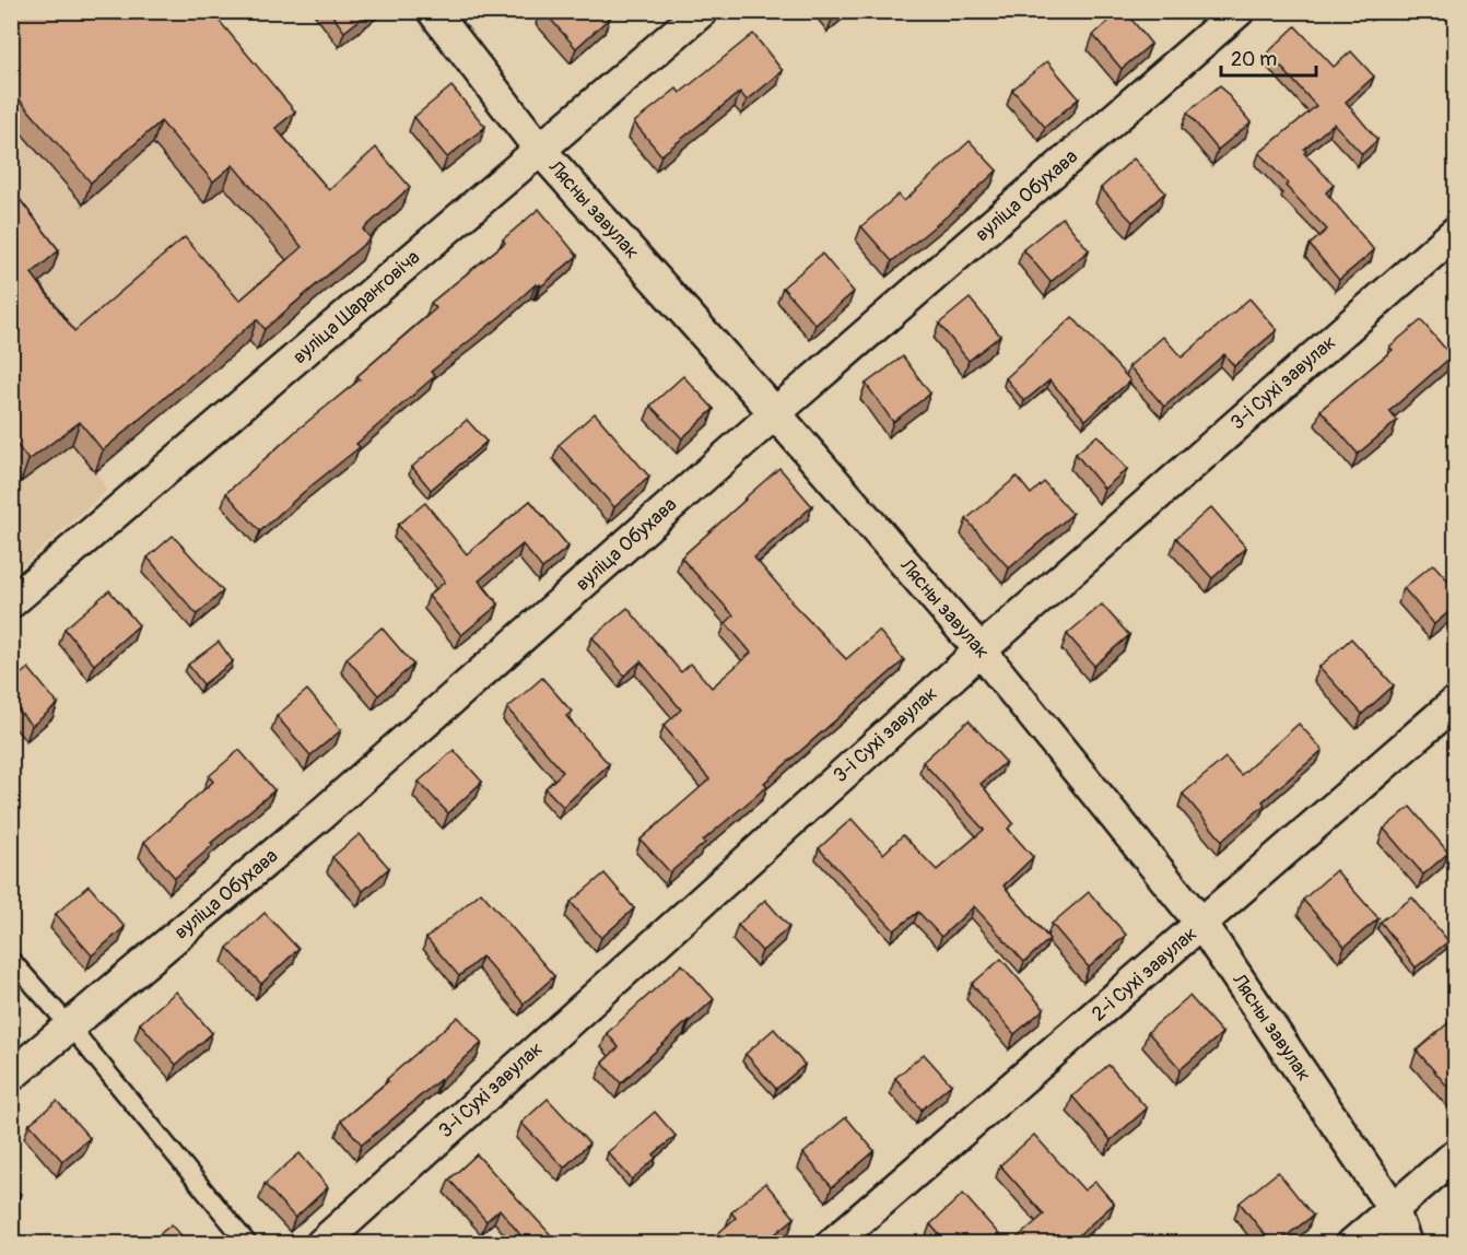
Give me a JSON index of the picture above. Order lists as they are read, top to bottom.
{
  "streets": {
    "street": [
      "вуліца Обухава",
      "Лясны завулак",
      "вуліца Шаранговіча",
      "3-і Сухі завулак",
      "2-і Сухі завулак"
    ]
  },
  "crossings": [
    ["вуліца Обухава", "Лясны завулак"],
    ["Лясны завулак", "вуліца Шаранговіча"],
    ["Лясны завулак", "3-і Сухі завулак"],
    ["Лясны завулак", "2-і Сухі завулак"]
  ],
  "scale_bar": "20 m"
}
